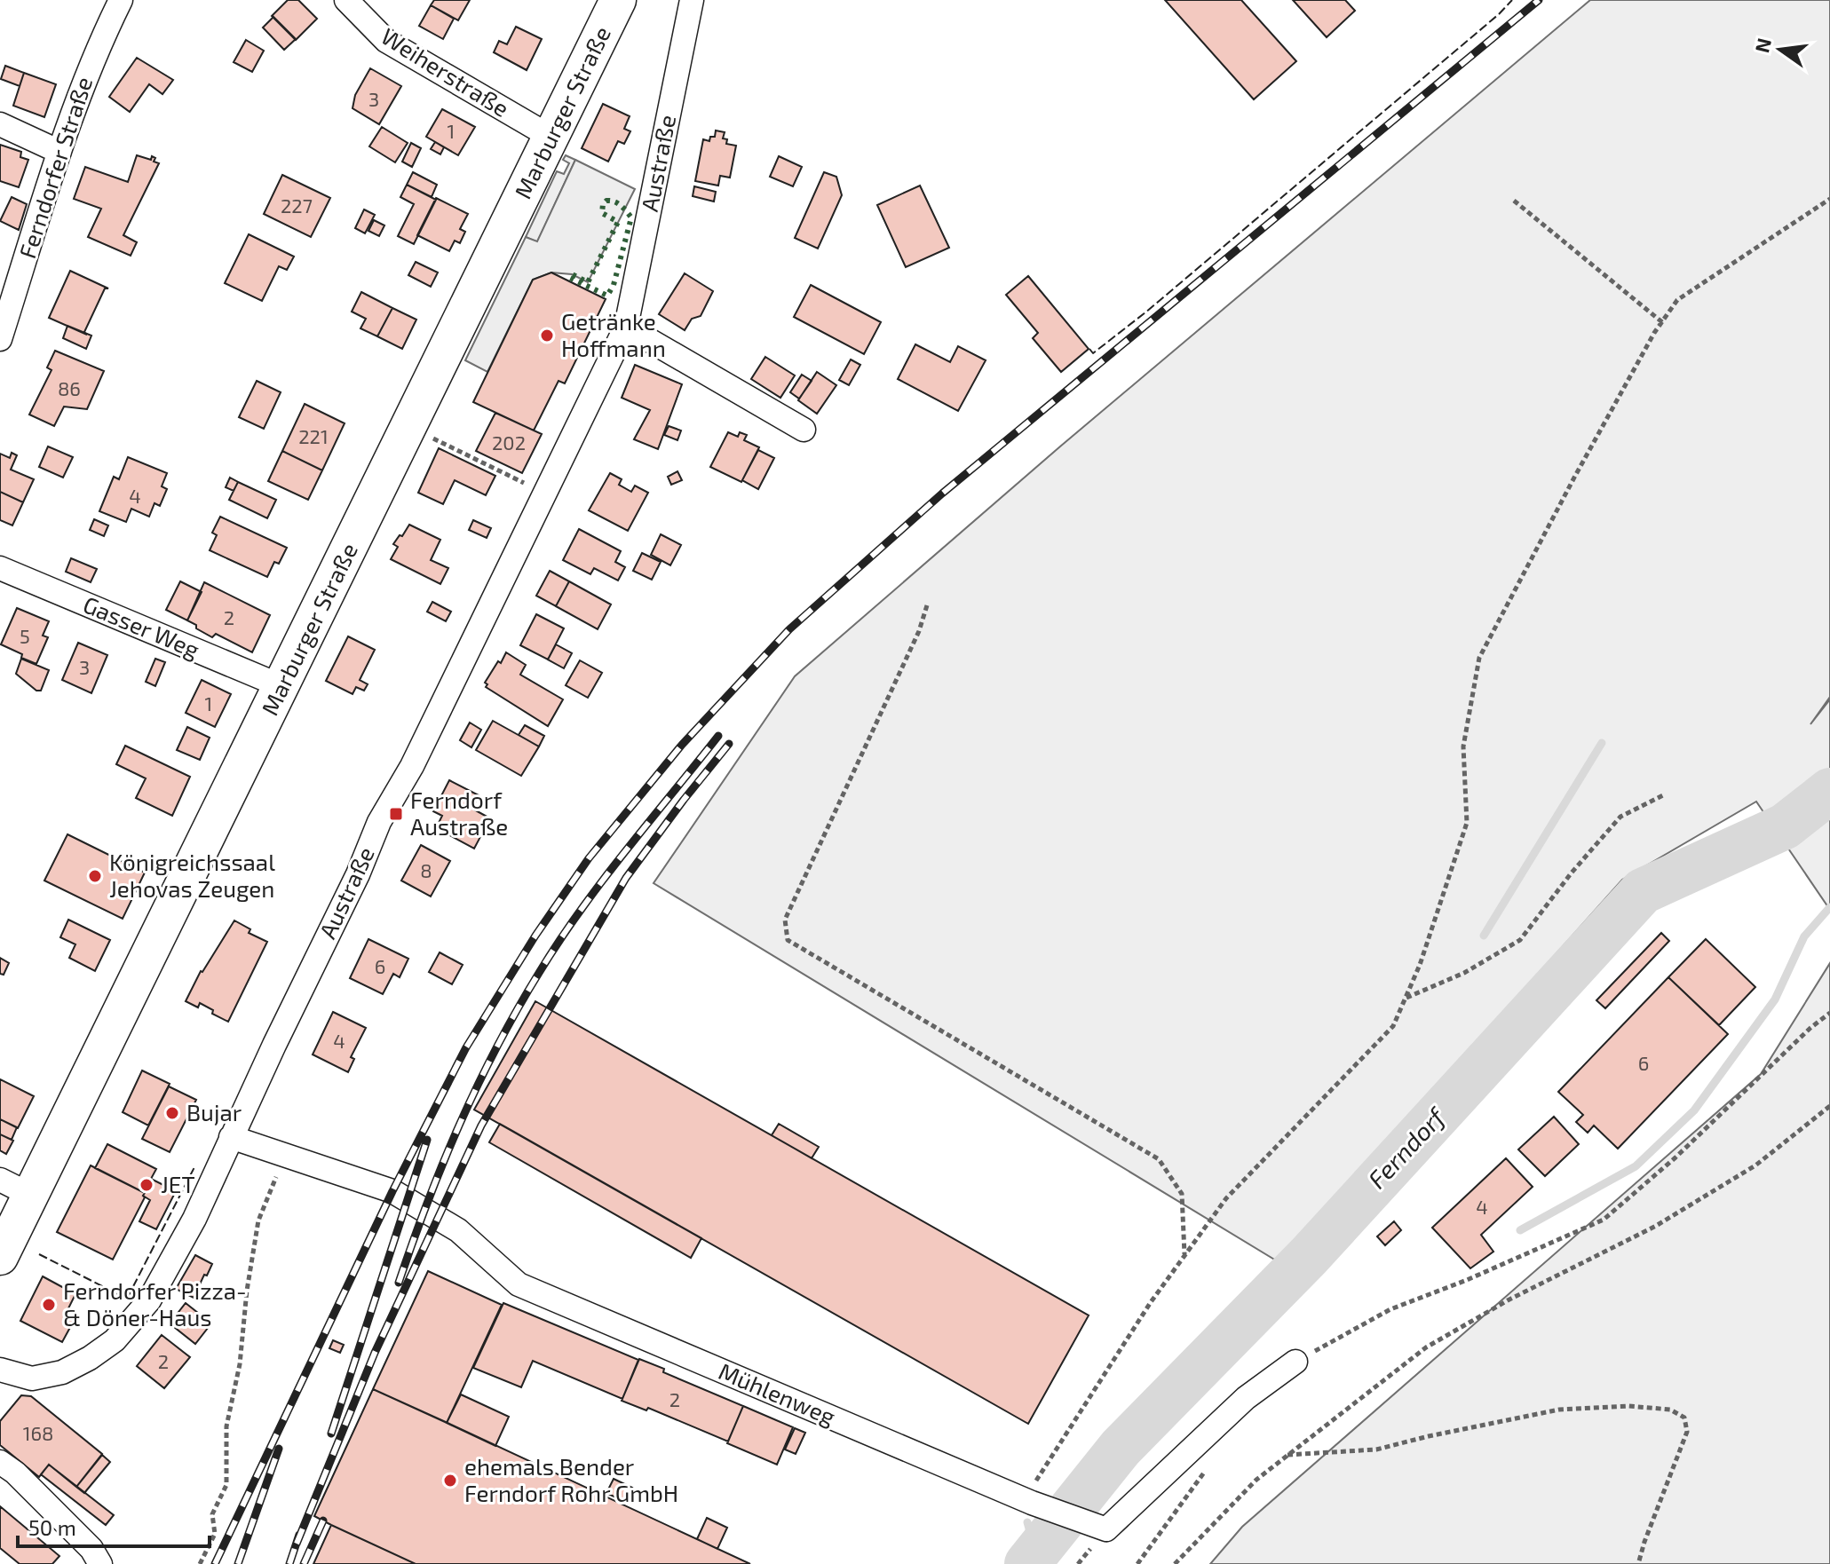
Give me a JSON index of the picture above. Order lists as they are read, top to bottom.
{
  "streets": {
    "main road": ["Marburger Straße"],
    "street": [
      "Weiherstraße",
      "Austraße",
      "Ferndorfer Straße",
      "Gasser Weg",
      "Mühlenweg"
    ]
  },
  "crossings": [
    ["Weiherstraße", "Marburger Straße"],
    ["Marburger Straße", "Gasser Weg"],
    ["Austraße", "Mühlenweg"]
  ],
  "water": ["Ferndorf"],
  "places": {
    "other": [
      "Getränke Hoffmann",
      "Königreichssaal Jehovas Zeugen",
      "Bujar",
      "JET",
      "Ferndorfer Pizza- & Döner-Haus",
      "ehemals Bender Ferndorf Rohr GmbH"
    ],
    "transit": ["Ferndorf Austraße"]
  },
  "house_numbers": [
    "3",
    "1",
    "227",
    "86",
    "221",
    "202",
    "4",
    "2",
    "5",
    "3",
    "1",
    "8",
    "6",
    "4",
    "6",
    "4",
    "2",
    "2",
    "168"
  ],
  "scale_bar": "50 m",
  "north": "left"
}
